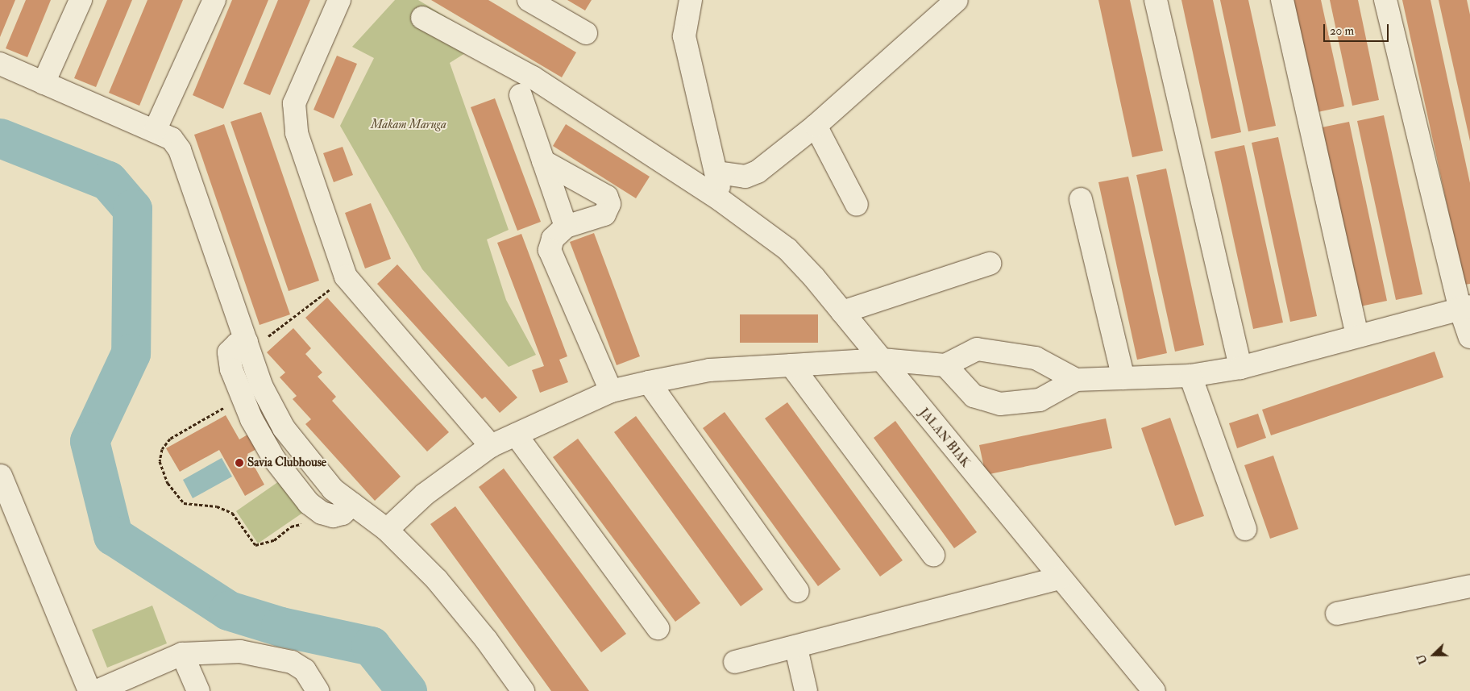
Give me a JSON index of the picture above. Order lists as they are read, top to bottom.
{
  "streets": {
    "street": ["JALAN BIAK"]
  },
  "parks": ["Makam Maruga"],
  "places": ["Savia Clubhouse"],
  "scale_bar": "20 m",
  "north": "left"
}
